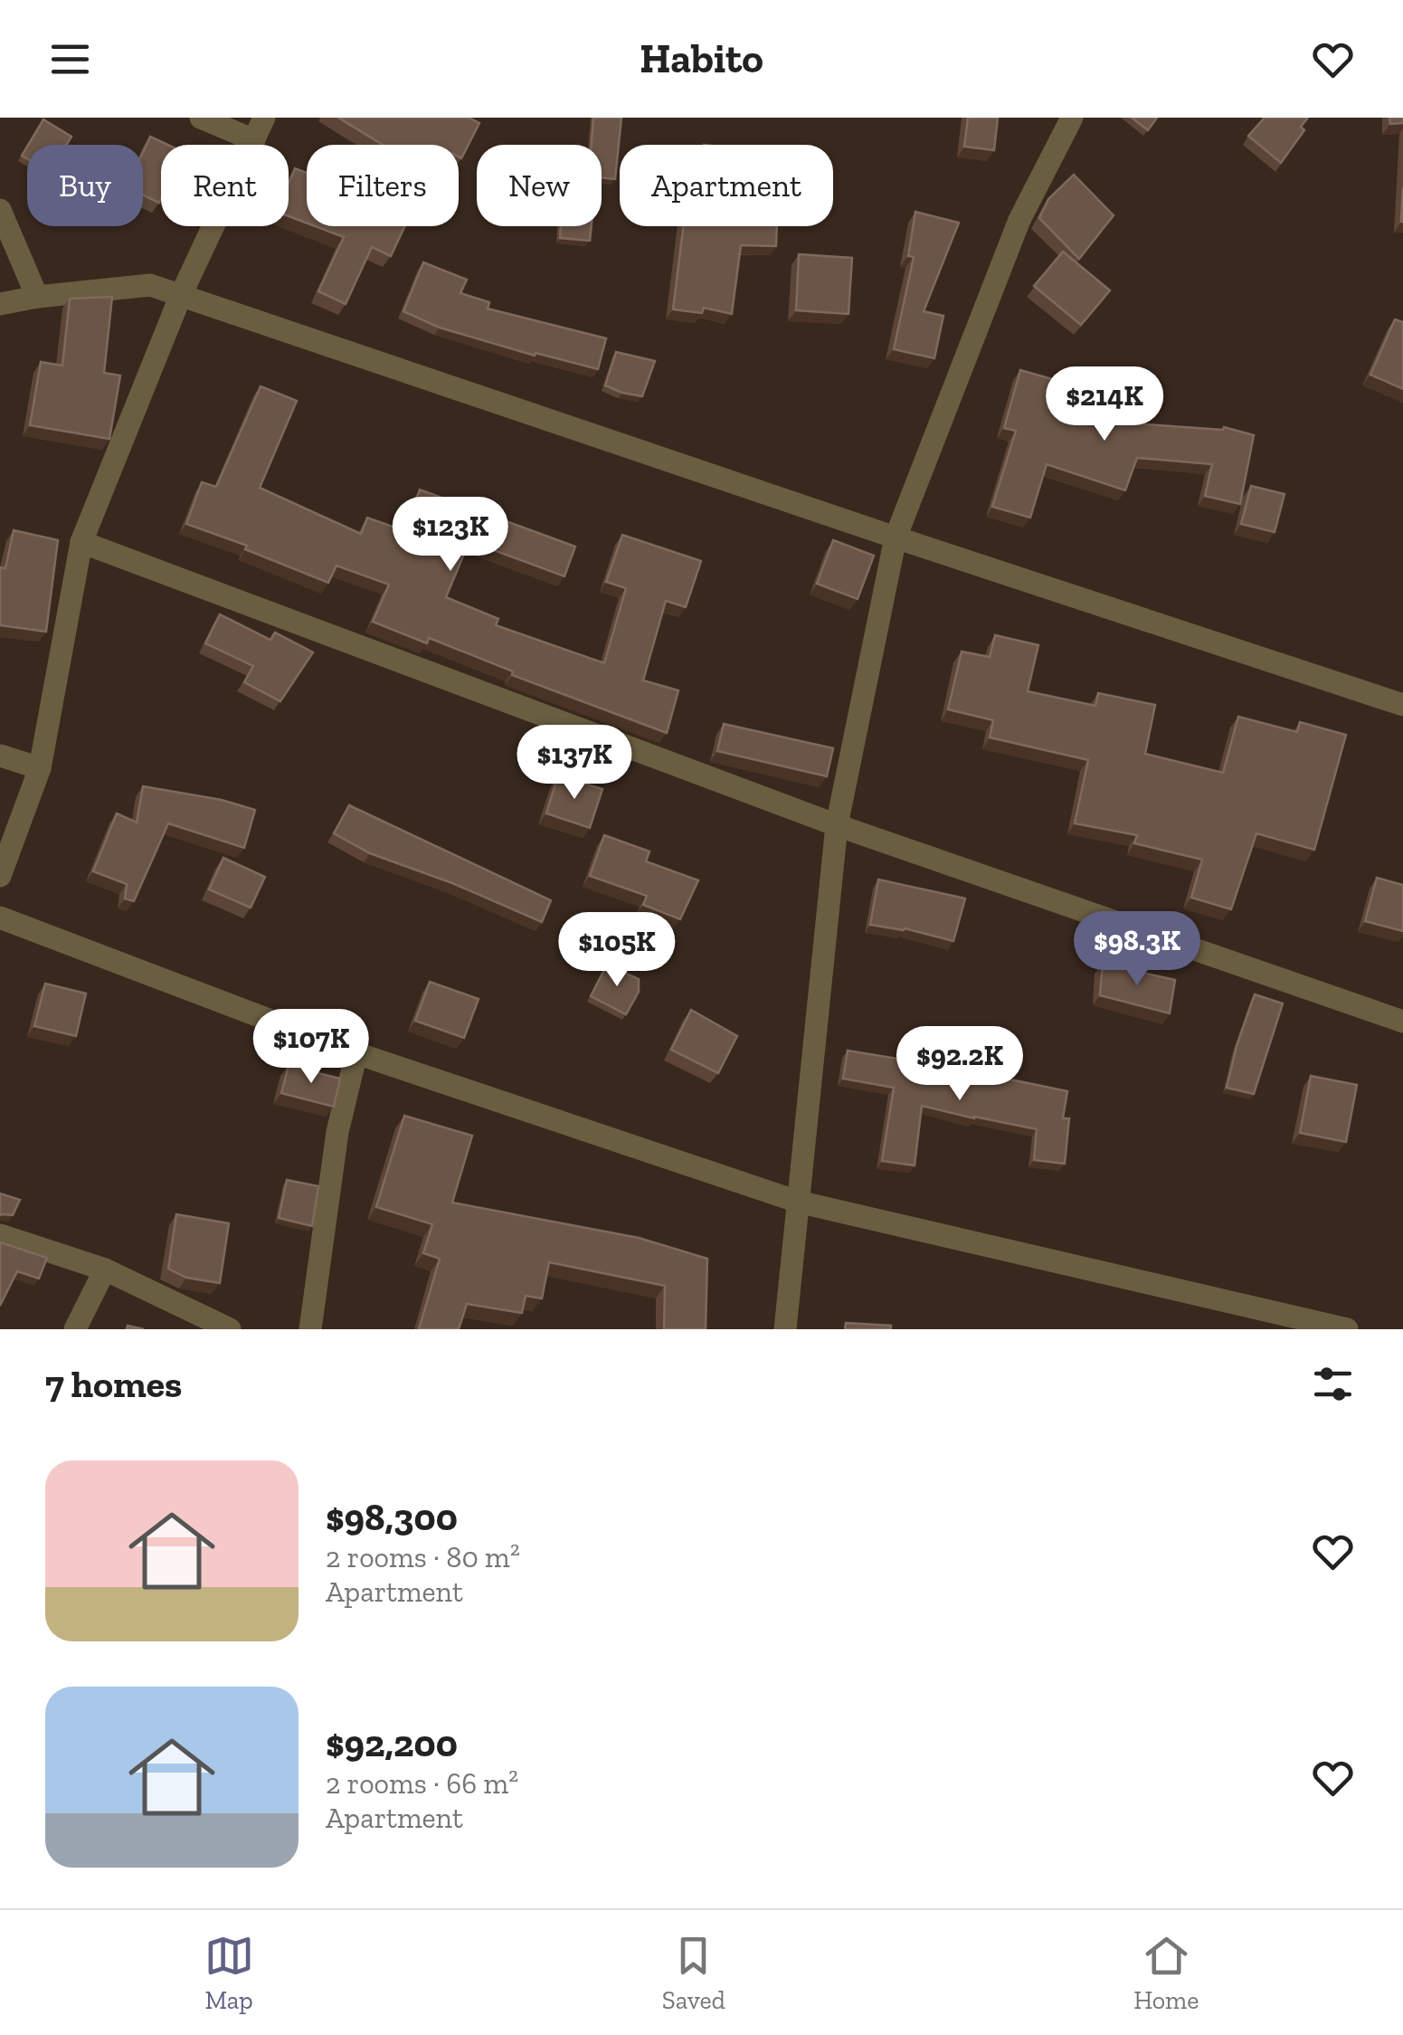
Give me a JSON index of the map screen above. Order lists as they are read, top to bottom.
{
  "page": {
    "header": "Habito",
    "chip": [
      "Buy",
      "Rent",
      "Filters",
      "New",
      "Apartment"
    ],
    "price": [
      "$214K",
      "$123K",
      "$137K",
      "$98.3K",
      "$105K",
      "$107K",
      "$92.2K"
    ],
    "heading": "7 homes",
    "list": [
      {
        "name": "$98,300",
        "note": "2 rooms · 80 m² · Apartment"
      },
      {
        "name": "$92,200",
        "note": "2 rooms · 66 m² · Apartment"
      }
    ],
    "tabs": ["Map", "Saved", "Home"]
  }
}
